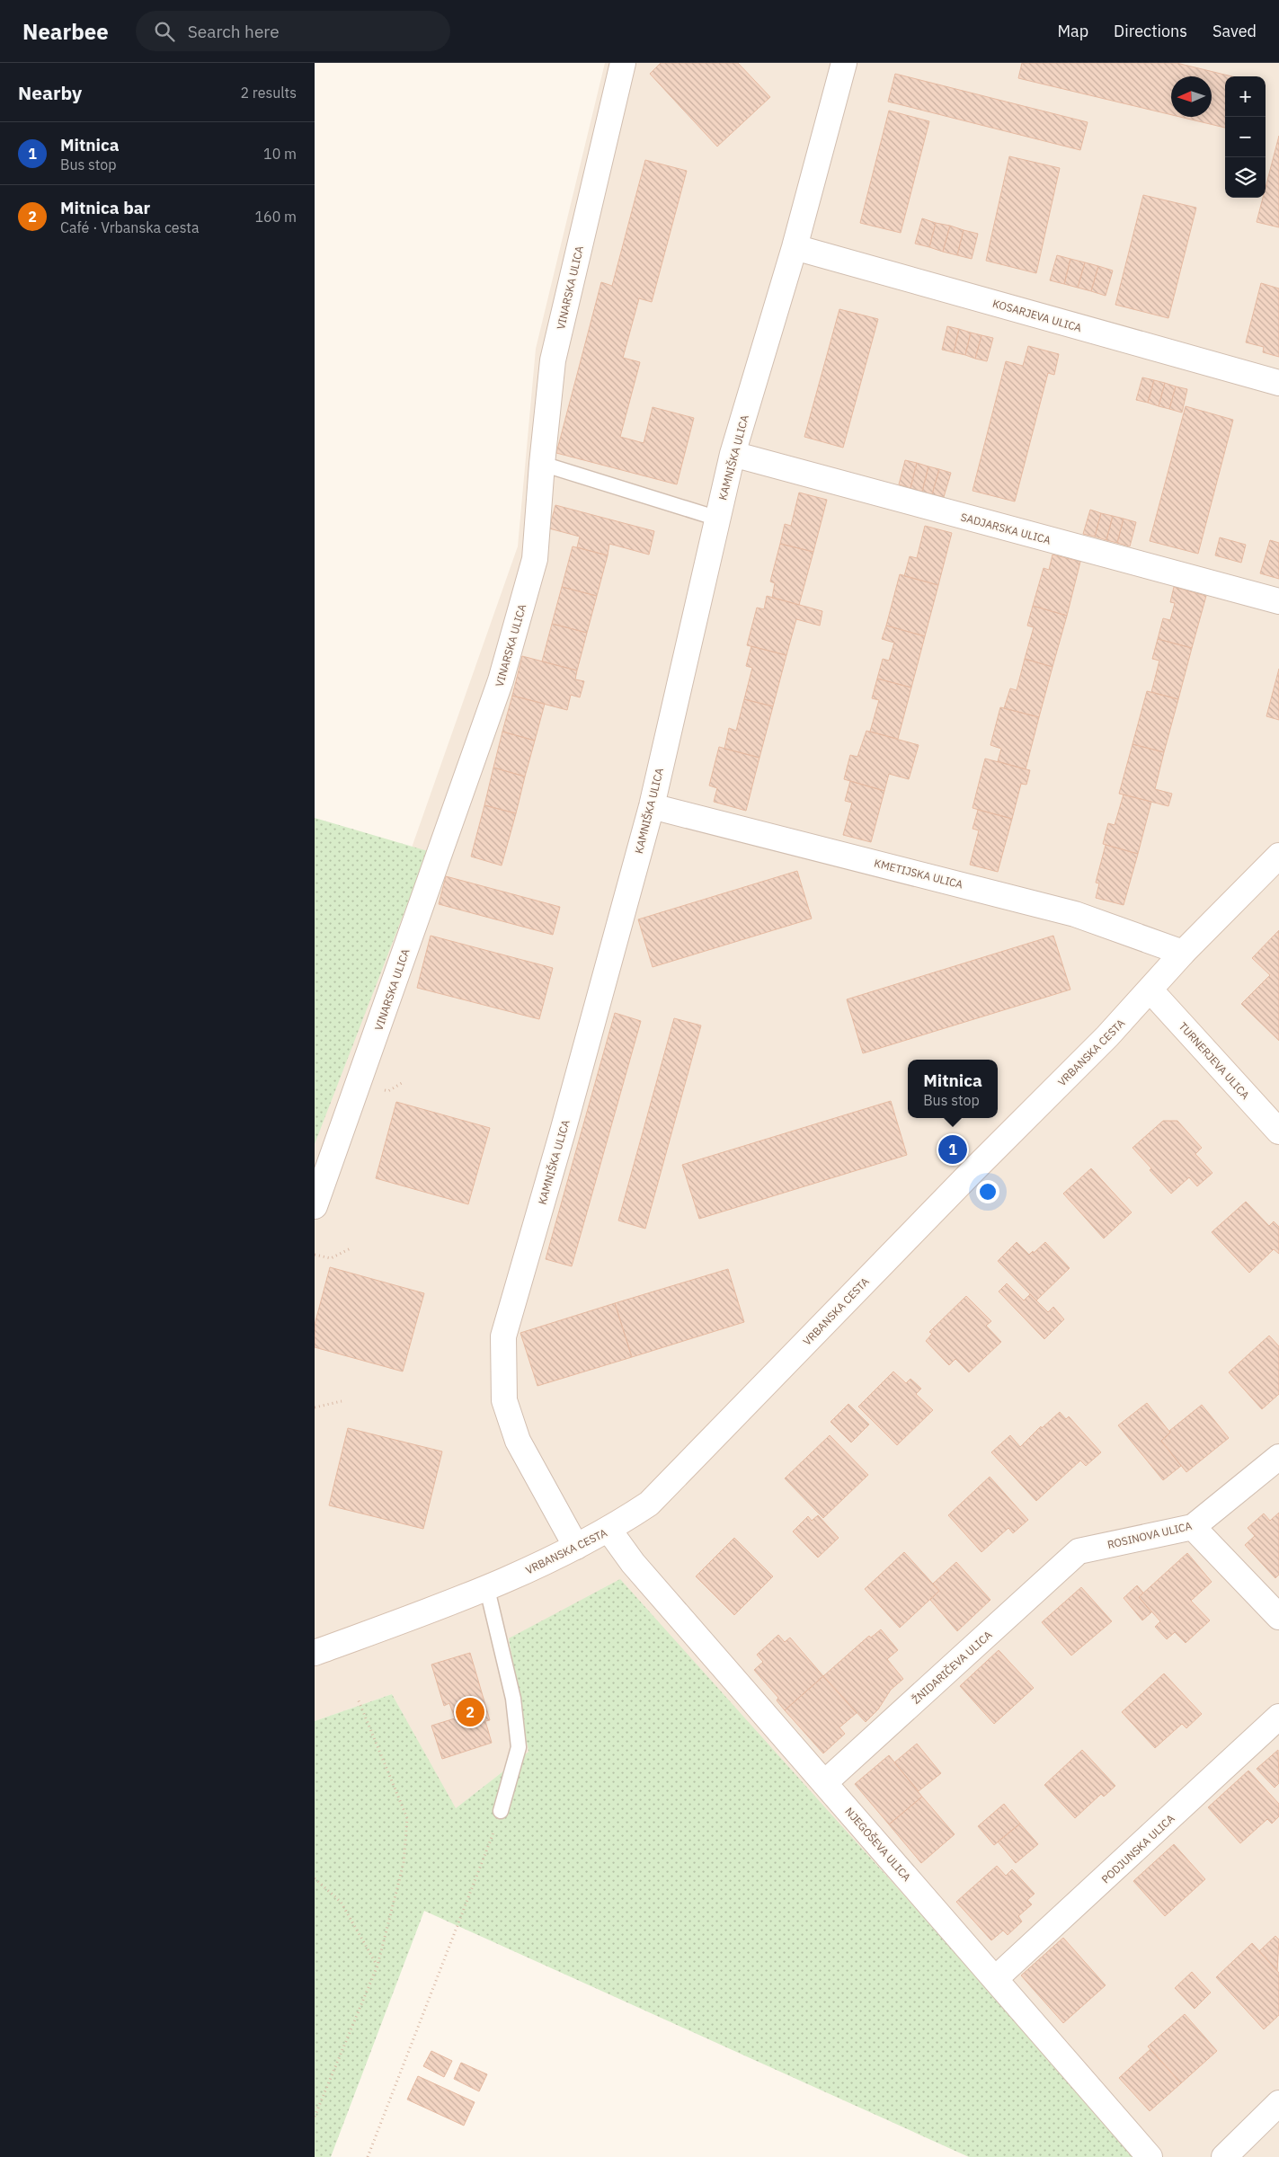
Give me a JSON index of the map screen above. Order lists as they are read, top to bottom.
{
  "streets": {
    "street": [
      "VINARSKA ULICA",
      "KOSARJEVA ULICA",
      "KAMNIŠKA ULICA",
      "SADJARSKA ULICA",
      "KMETIJSKA ULICA",
      "VRBANSKA CESTA",
      "TURNERJEVA ULICA",
      "ROSINOVA ULICA",
      "ŽNIDARIČEVA ULICA",
      "NJEGOŠEVA ULICA",
      "PODJUNSKA ULICA"
    ]
  },
  "crossings": [
    ["KOSARJEVA ULICA", "KAMNIŠKA ULICA"],
    ["KAMNIŠKA ULICA", "SADJARSKA ULICA"],
    ["KAMNIŠKA ULICA", "KMETIJSKA ULICA"],
    ["KAMNIŠKA ULICA", "VRBANSKA CESTA"],
    ["KMETIJSKA ULICA", "VRBANSKA CESTA"],
    ["VRBANSKA CESTA", "TURNERJEVA ULICA"],
    ["VRBANSKA CESTA", "NJEGOŠEVA ULICA"],
    ["ROSINOVA ULICA", "ŽNIDARIČEVA ULICA"],
    ["ŽNIDARIČEVA ULICA", "NJEGOŠEVA ULICA"],
    ["NJEGOŠEVA ULICA", "PODJUNSKA ULICA"]
  ],
  "north": "left",
  "page": {
    "header": "Nearbee",
    "search": "Search here",
    "nav": ["Map", "Directions", "Saved"],
    "heading": ["Nearby", "2 results"],
    "map_buttons": ["+", "−"],
    "list": [
      {
        "mark": "1",
        "name": "Mitnica",
        "note": "Bus stop",
        "value": "10 m"
      },
      {
        "mark": "2",
        "name": "Mitnica bar",
        "note": "Café · Vrbanska cesta",
        "value": "160 m"
      }
    ],
    "popup": ["Mitnica", "Bus stop"],
    "pins": ["1", "2"]
  }
}
